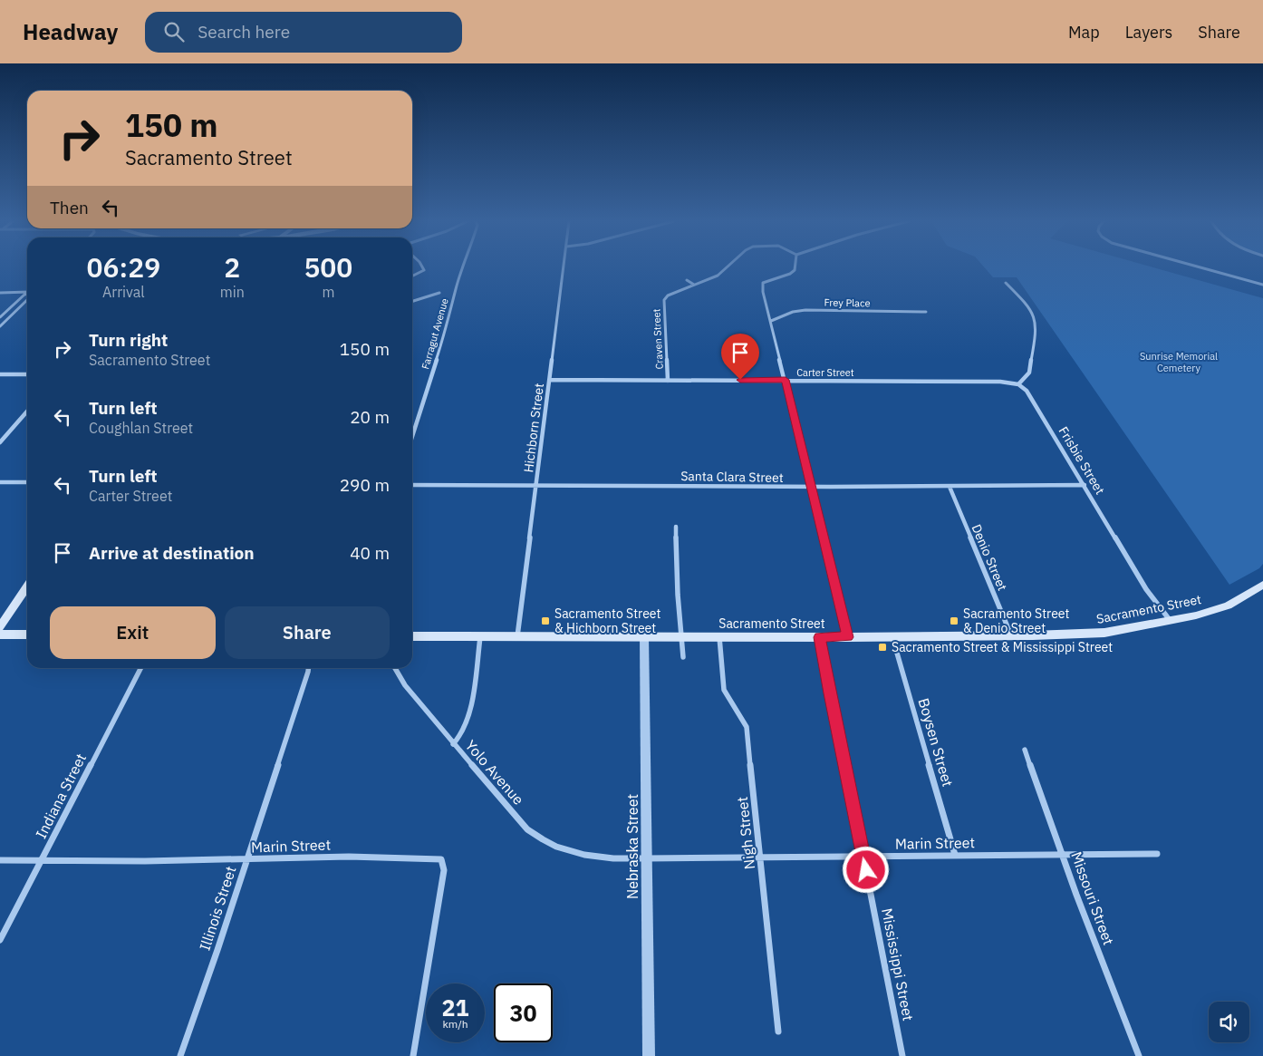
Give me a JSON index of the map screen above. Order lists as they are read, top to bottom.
{
  "streets": {
    "main road": ["Sacramento Street"],
    "street": [
      "Frey Place",
      "Farragut Avenue",
      "Craven Street",
      "Carter Street",
      "Hichborn Street",
      "Frisbie Street",
      "Santa Clara Street",
      "Denio Street",
      "Boysen Street",
      "Yolo Avenue",
      "Indiana Street",
      "Nigh Street",
      "Marin Street",
      "Nebraska Street",
      "Missouri Street",
      "Illinois Street",
      "Mississippi Street"
    ]
  },
  "crossings": [
    ["Craven Street", "Carter Street"],
    ["Carter Street", "Hichborn Street"],
    ["Carter Street", "Frisbie Street"],
    ["Hichborn Street", "Santa Clara Street"],
    ["Hichborn Street", "Sacramento Street"],
    ["Frisbie Street", "Santa Clara Street"],
    ["Frisbie Street", "Sacramento Street"],
    ["Santa Clara Street", "Denio Street"],
    ["Denio Street", "Sacramento Street"],
    ["Sacramento Street", "Boysen Street"],
    ["Sacramento Street", "Nigh Street"],
    ["Sacramento Street", "Nebraska Street"],
    ["Sacramento Street", "Mississippi Street"],
    ["Boysen Street", "Marin Street"],
    ["Yolo Avenue", "Marin Street"],
    ["Indiana Street", "Marin Street"],
    ["Nigh Street", "Marin Street"],
    ["Marin Street", "Nebraska Street"],
    ["Marin Street", "Missouri Street"],
    ["Marin Street", "Illinois Street"],
    ["Marin Street", "Mississippi Street"]
  ],
  "parks": ["Sunrise Memorial Cemetery"],
  "places": {
    "transit": ["Sacramento Street & Hichborn Street", "Sacramento Street & Denio Street", "Sacramento Street & Mississippi Street"]
  },
  "page": {
    "header": "Headway",
    "search": "Search here",
    "nav": ["Map", "Layers", "Share"],
    "turn": ["150 m", "Sacramento Street"],
    "then": "Then",
    "eta": [
      "06:29",
      "Arrival",
      "2",
      "min",
      "500",
      "m"
    ],
    "list": [
      {
        "name": "Turn right",
        "note": "Sacramento Street",
        "value": "150 m"
      },
      {
        "name": "Turn left",
        "note": "Coughlan Street",
        "value": "20 m"
      },
      {
        "name": "Turn left",
        "note": "Carter Street",
        "value": "290 m"
      },
      {
        "name": "Arrive at destination",
        "value": "40 m"
      }
    ],
    "buttons": ["Exit", "Share"],
    "speed": "21 km/h",
    "limit": "30"
  }
}
